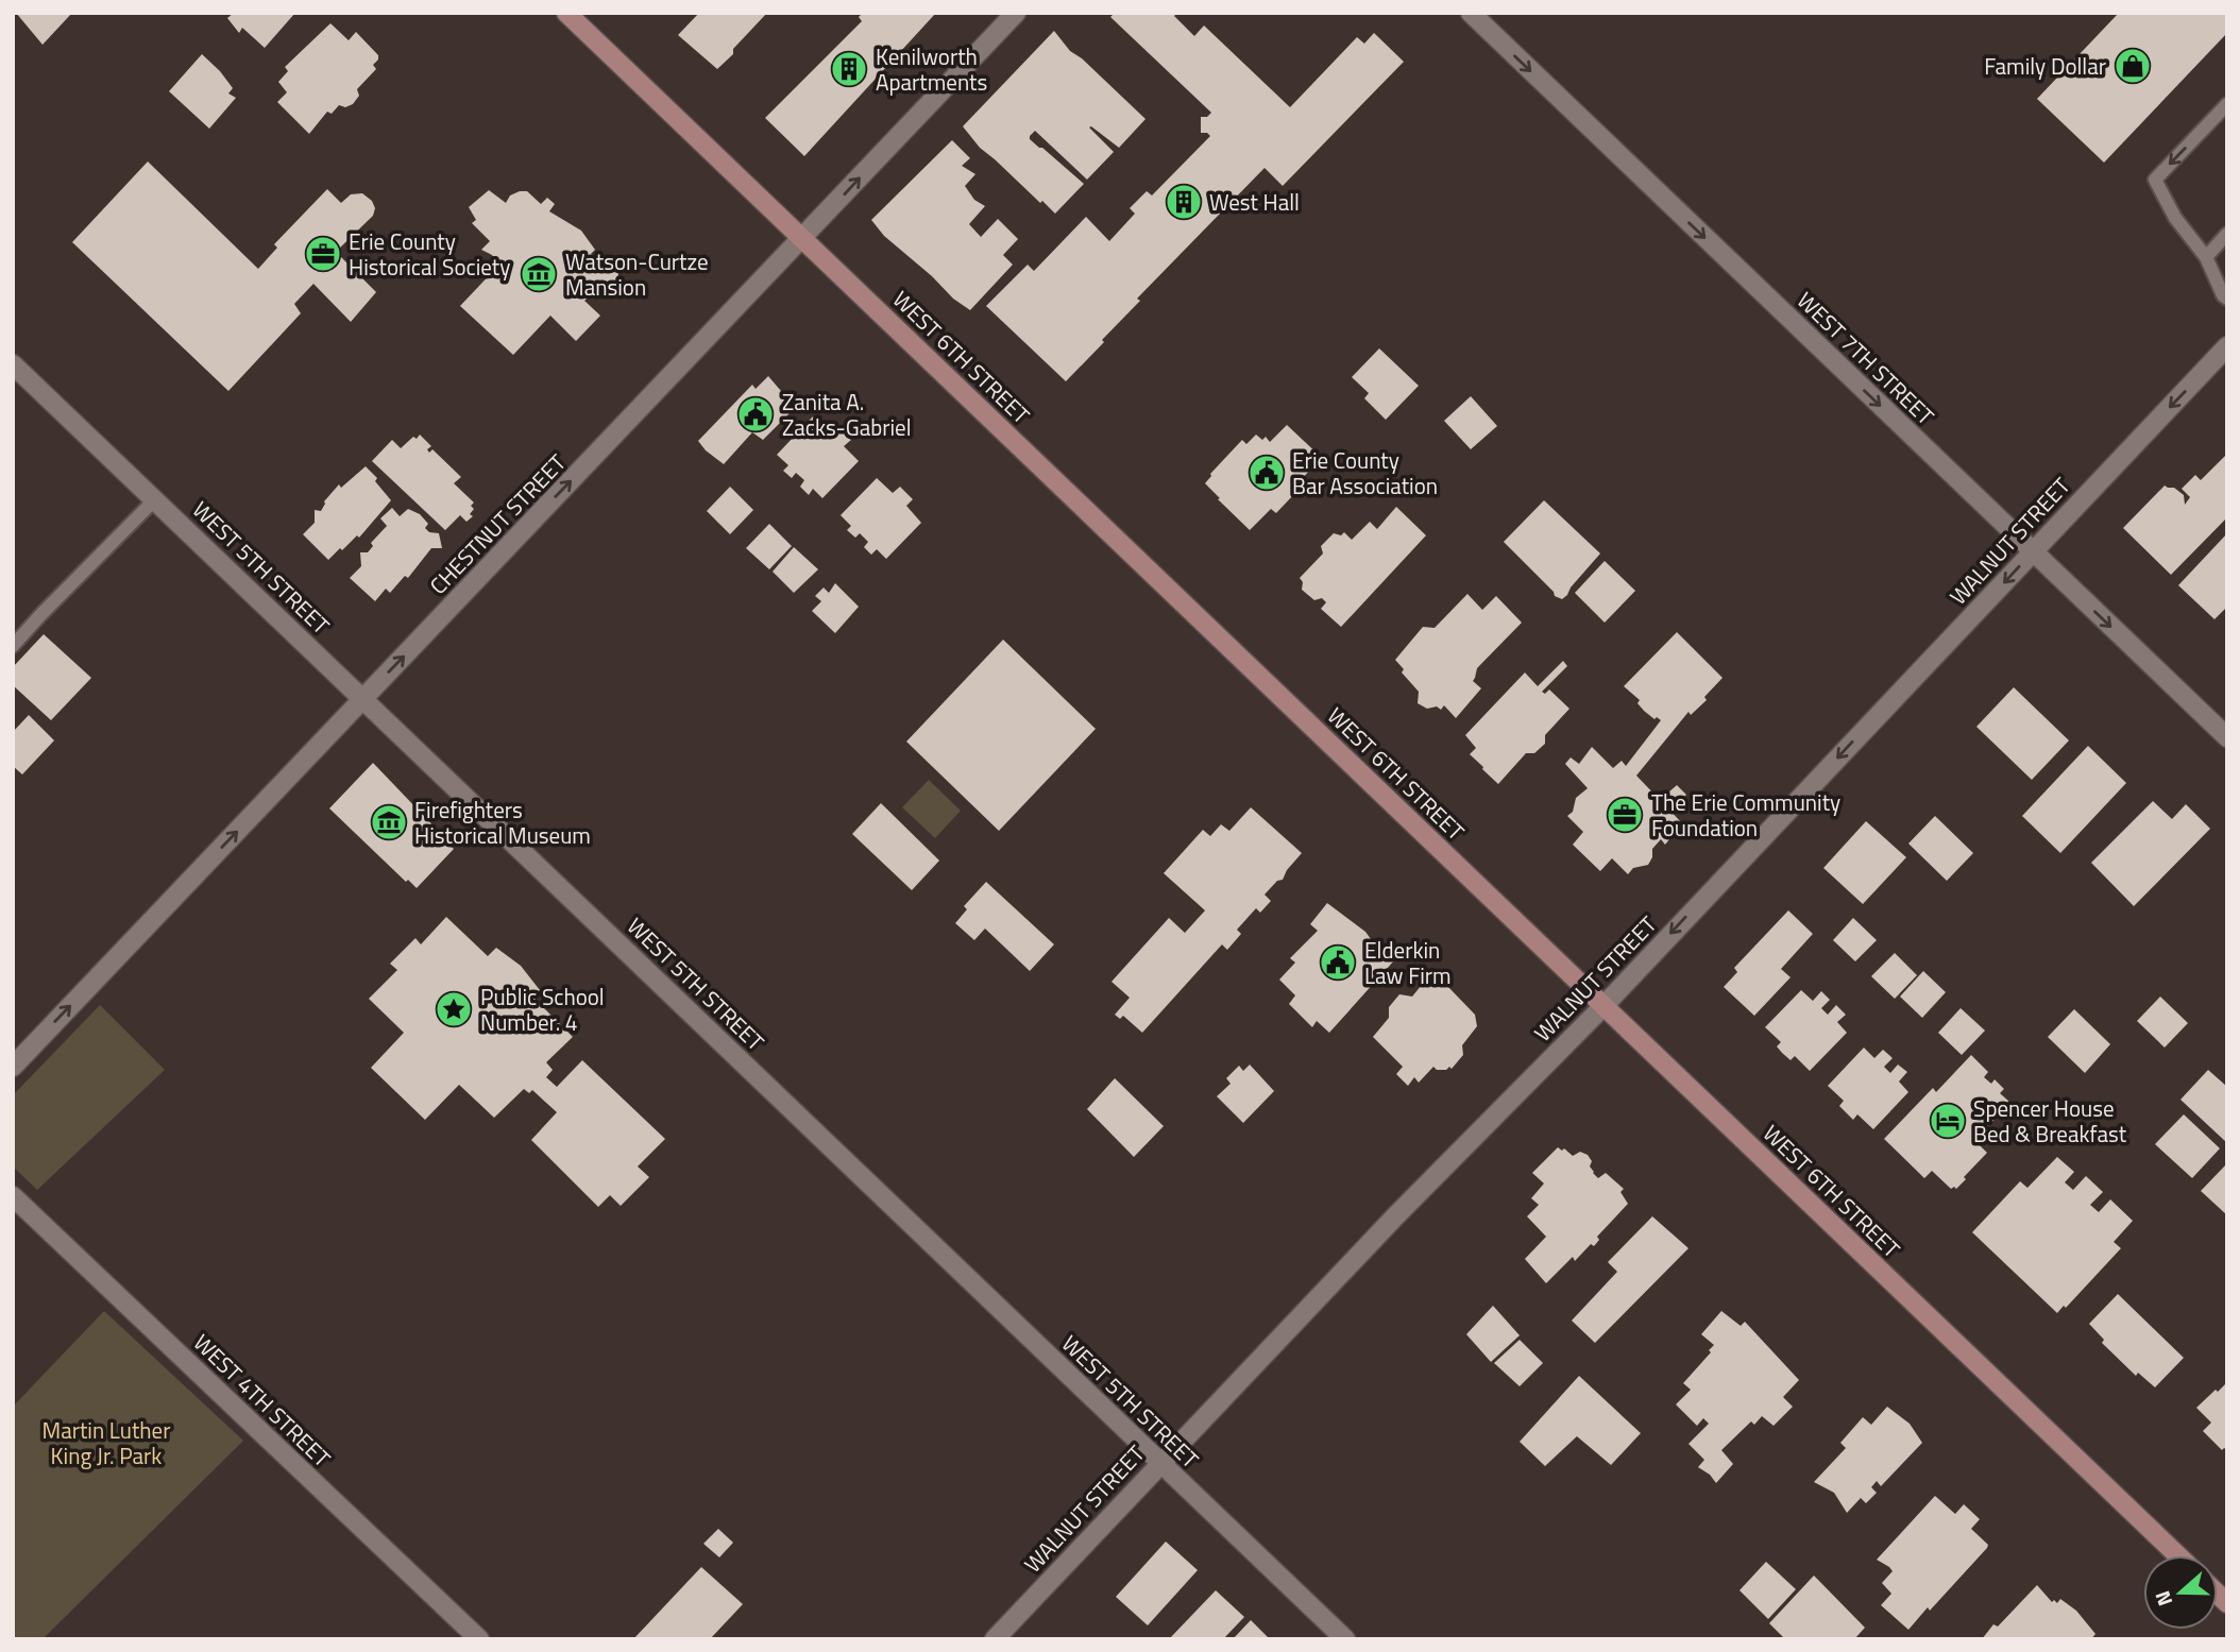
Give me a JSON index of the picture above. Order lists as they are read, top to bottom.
{
  "streets": {
    "main road": ["WEST 6TH STREET"],
    "street": [
      "WEST 7TH STREET",
      "CHESTNUT STREET",
      "WALNUT STREET",
      "WEST 5TH STREET",
      "WEST 4TH STREET"
    ]
  },
  "crossings": [
    ["WEST 6TH STREET", "CHESTNUT STREET"],
    ["WEST 6TH STREET", "WALNUT STREET"],
    ["WEST 7TH STREET", "WALNUT STREET"],
    ["CHESTNUT STREET", "WEST 5TH STREET"],
    ["WALNUT STREET", "WEST 5TH STREET"]
  ],
  "one_way": ["WEST 7TH STREET", "CHESTNUT STREET", "WALNUT STREET"],
  "parks": ["Martin Luther King Jr. Park"],
  "places": {
    "shop": ["Family Dollar"],
    "building": ["Kenilworth Apartments", "West Hall"],
    "office": ["Erie County Historical Society", "The Erie Community Foundation"],
    "museum": ["Watson-Curtze Mansion", "Firefighters Historical Museum"],
    "public building": ["Zanita A. Zacks-Gabriel", "Erie County Bar Association", "Elderkin Law Firm"],
    "place": ["Public School Number. 4"],
    "hotel": ["Spencer House Bed & Breakfast"]
  },
  "north": "left"
}
